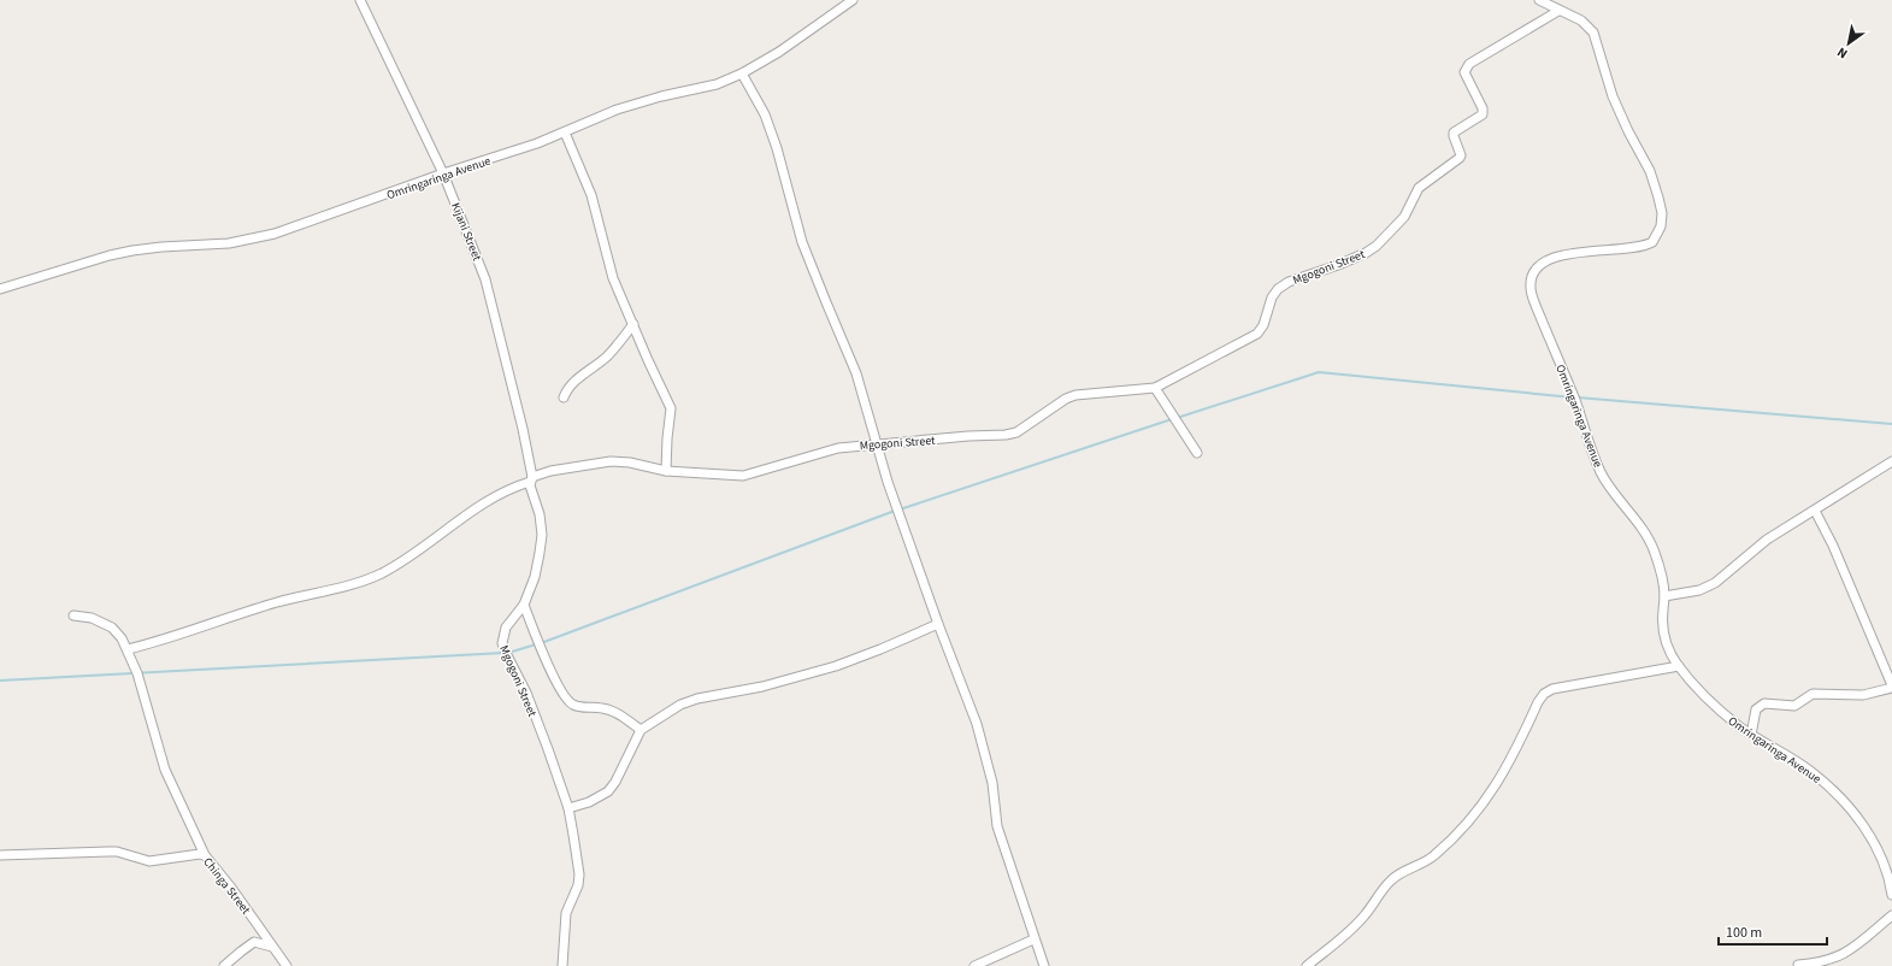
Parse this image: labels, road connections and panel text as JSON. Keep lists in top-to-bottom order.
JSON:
{
  "streets": {
    "street": [
      "Omringaringa Avenue",
      "Kijani Street",
      "Mgogoni Street",
      "Chinga Street"
    ]
  },
  "crossings": [
    ["Omringaringa Avenue", "Kijani Street"],
    ["Omringaringa Avenue", "Mgogoni Street"],
    ["Kijani Street", "Mgogoni Street"]
  ],
  "scale_bar": "100 m",
  "north": "bottom left"
}
